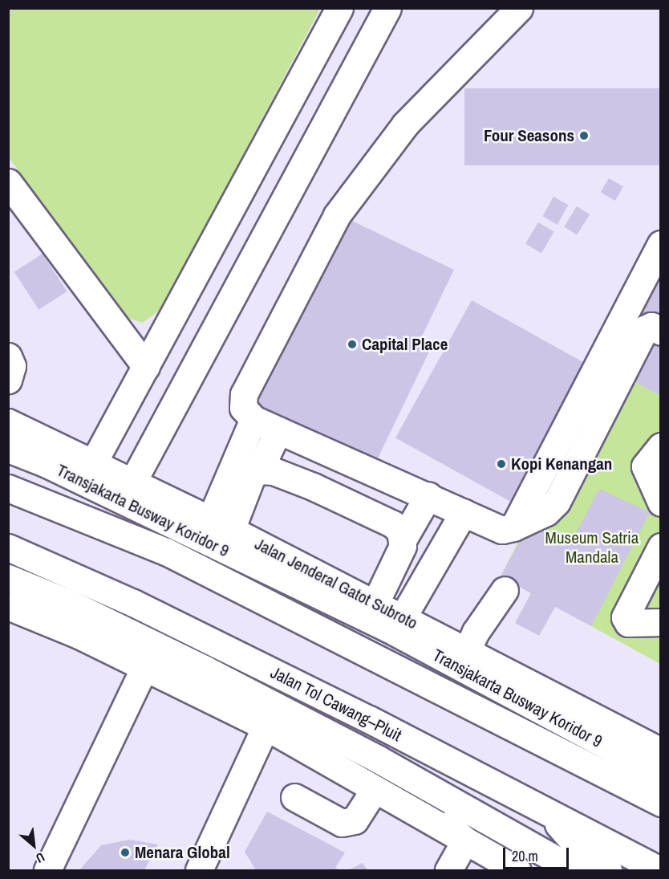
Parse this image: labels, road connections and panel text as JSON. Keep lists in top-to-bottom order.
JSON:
{
  "streets": {
    "main road": ["Transjakarta Busway Koridor 9", "Jalan Jenderal Gatot Subroto", "Jalan Tol Cawang–Pluit"]
  },
  "parks": ["Museum Satria Mandala"],
  "places": [
    "Four Seasons",
    "Capital Place",
    "Kopi Kenangan",
    "Menara Global"
  ],
  "scale_bar": "20 m",
  "north": "bottom right"
}
